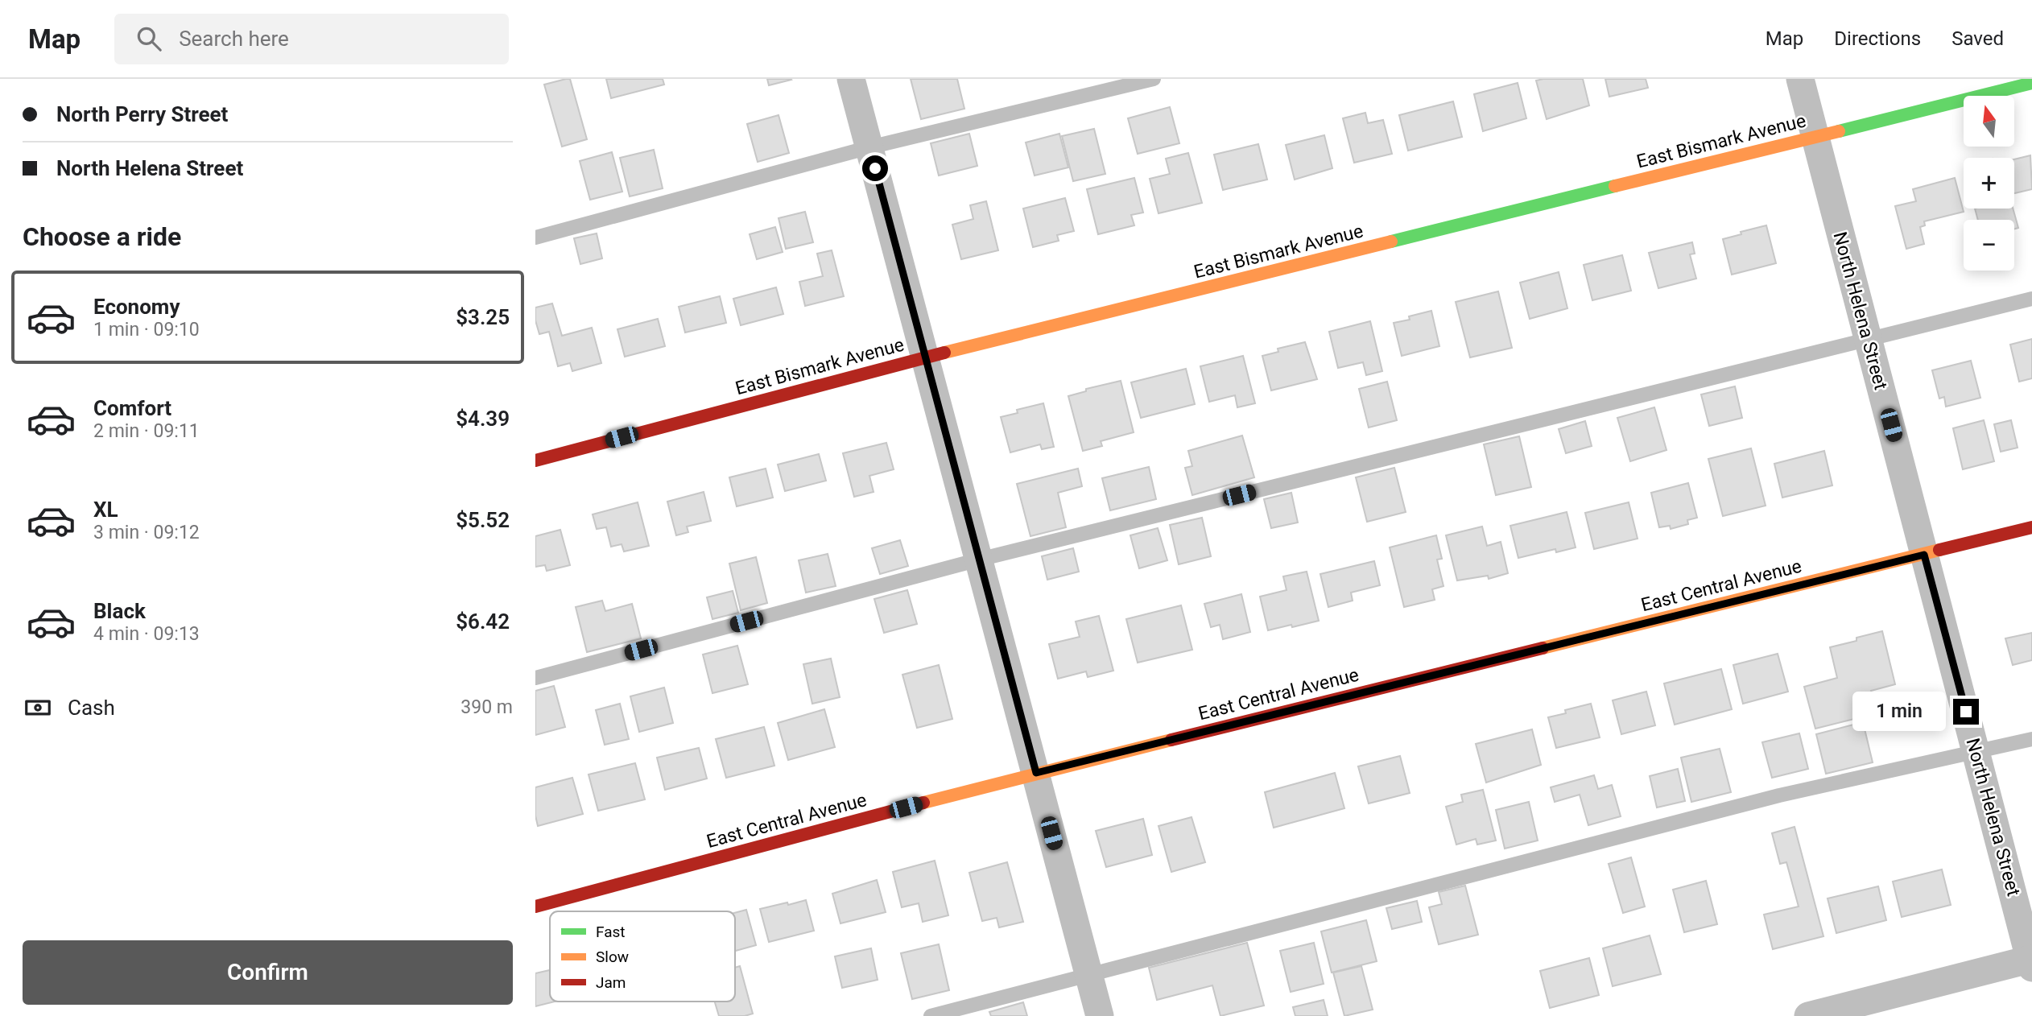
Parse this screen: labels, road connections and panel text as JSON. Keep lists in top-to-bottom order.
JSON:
{
  "streets": {
    "street": ["East Bismark Avenue", "North Helena Street", "East Central Avenue"]
  },
  "crossings": [
    ["East Bismark Avenue", "North Helena Street"],
    ["North Helena Street", "East Central Avenue"]
  ],
  "legend": ["Fast", "Slow", "Jam"],
  "north": "top",
  "page": {
    "header": "Map",
    "search": "Search here",
    "nav": ["Map", "Directions", "Saved"],
    "banner": ["North Perry Street", "North Helena Street"],
    "map_buttons": ["+", "−"],
    "heading": "Choose a ride",
    "list": [
      {
        "name": "Economy",
        "note": "1 min · 09:10",
        "value": "$3.25"
      },
      {
        "name": "Comfort",
        "note": "2 min · 09:11",
        "value": "$4.39"
      },
      {
        "name": "XL",
        "note": "3 min · 09:12",
        "value": "$5.52"
      },
      {
        "name": "Black",
        "note": "4 min · 09:13",
        "value": "$6.42"
      }
    ],
    "pay": ["Cash", "390 m"],
    "bubble": "1 min",
    "buttons": "Confirm"
  }
}
